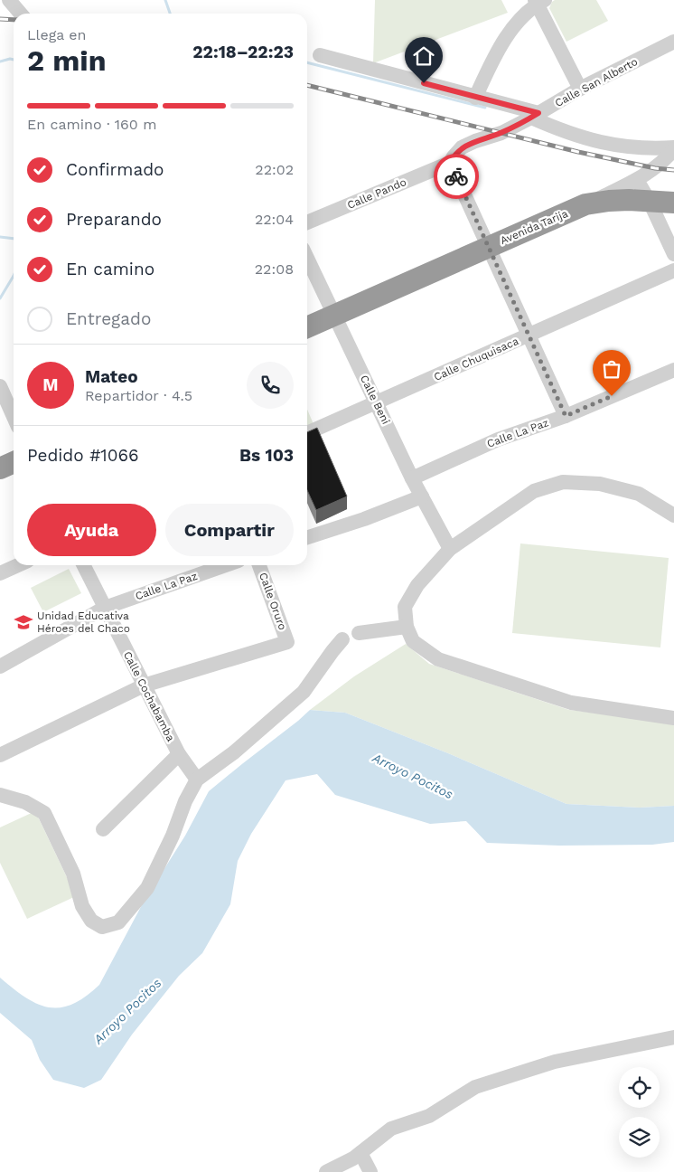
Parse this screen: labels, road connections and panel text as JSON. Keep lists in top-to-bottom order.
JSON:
{
  "streets": {
    "highway": ["Avenida Tarija"],
    "street": [
      "Calle San Alberto",
      "Calle Pando",
      "Calle Chuquisaca",
      "Calle Beni",
      "Calle La Paz",
      "Calle Oruro",
      "Calle Cochabamba"
    ]
  },
  "crossings": [
    ["Calle San Alberto", "Calle Pando"],
    ["Avenida Tarija", "Calle Beni"],
    ["Calle Chuquisaca", "Calle Beni"],
    ["Calle Beni", "Calle La Paz"],
    ["Calle La Paz", "Calle Cochabamba"],
    ["Calle Oruro", "Calle Cochabamba"]
  ],
  "water": ["Arroyo Pocitos"],
  "places": {
    "school or university": ["Unidad Educativa Héroes del Chaco"]
  },
  "page": {
    "heading": ["2 min", "Llega en", "22:18–22:23"],
    "panel": [
      "Mateo",
      "Repartidor · 4.5",
      "Pedido #1066",
      "Bs 103"
    ],
    "bar": "En camino · 160 m",
    "list": [
      ["Confirmado", "22:02"],
      ["Preparando", "22:04"],
      ["En camino", "22:08"],
      "Entregado"
    ],
    "round": "M",
    "buttons": ["Ayuda", "Compartir"]
  }
}
